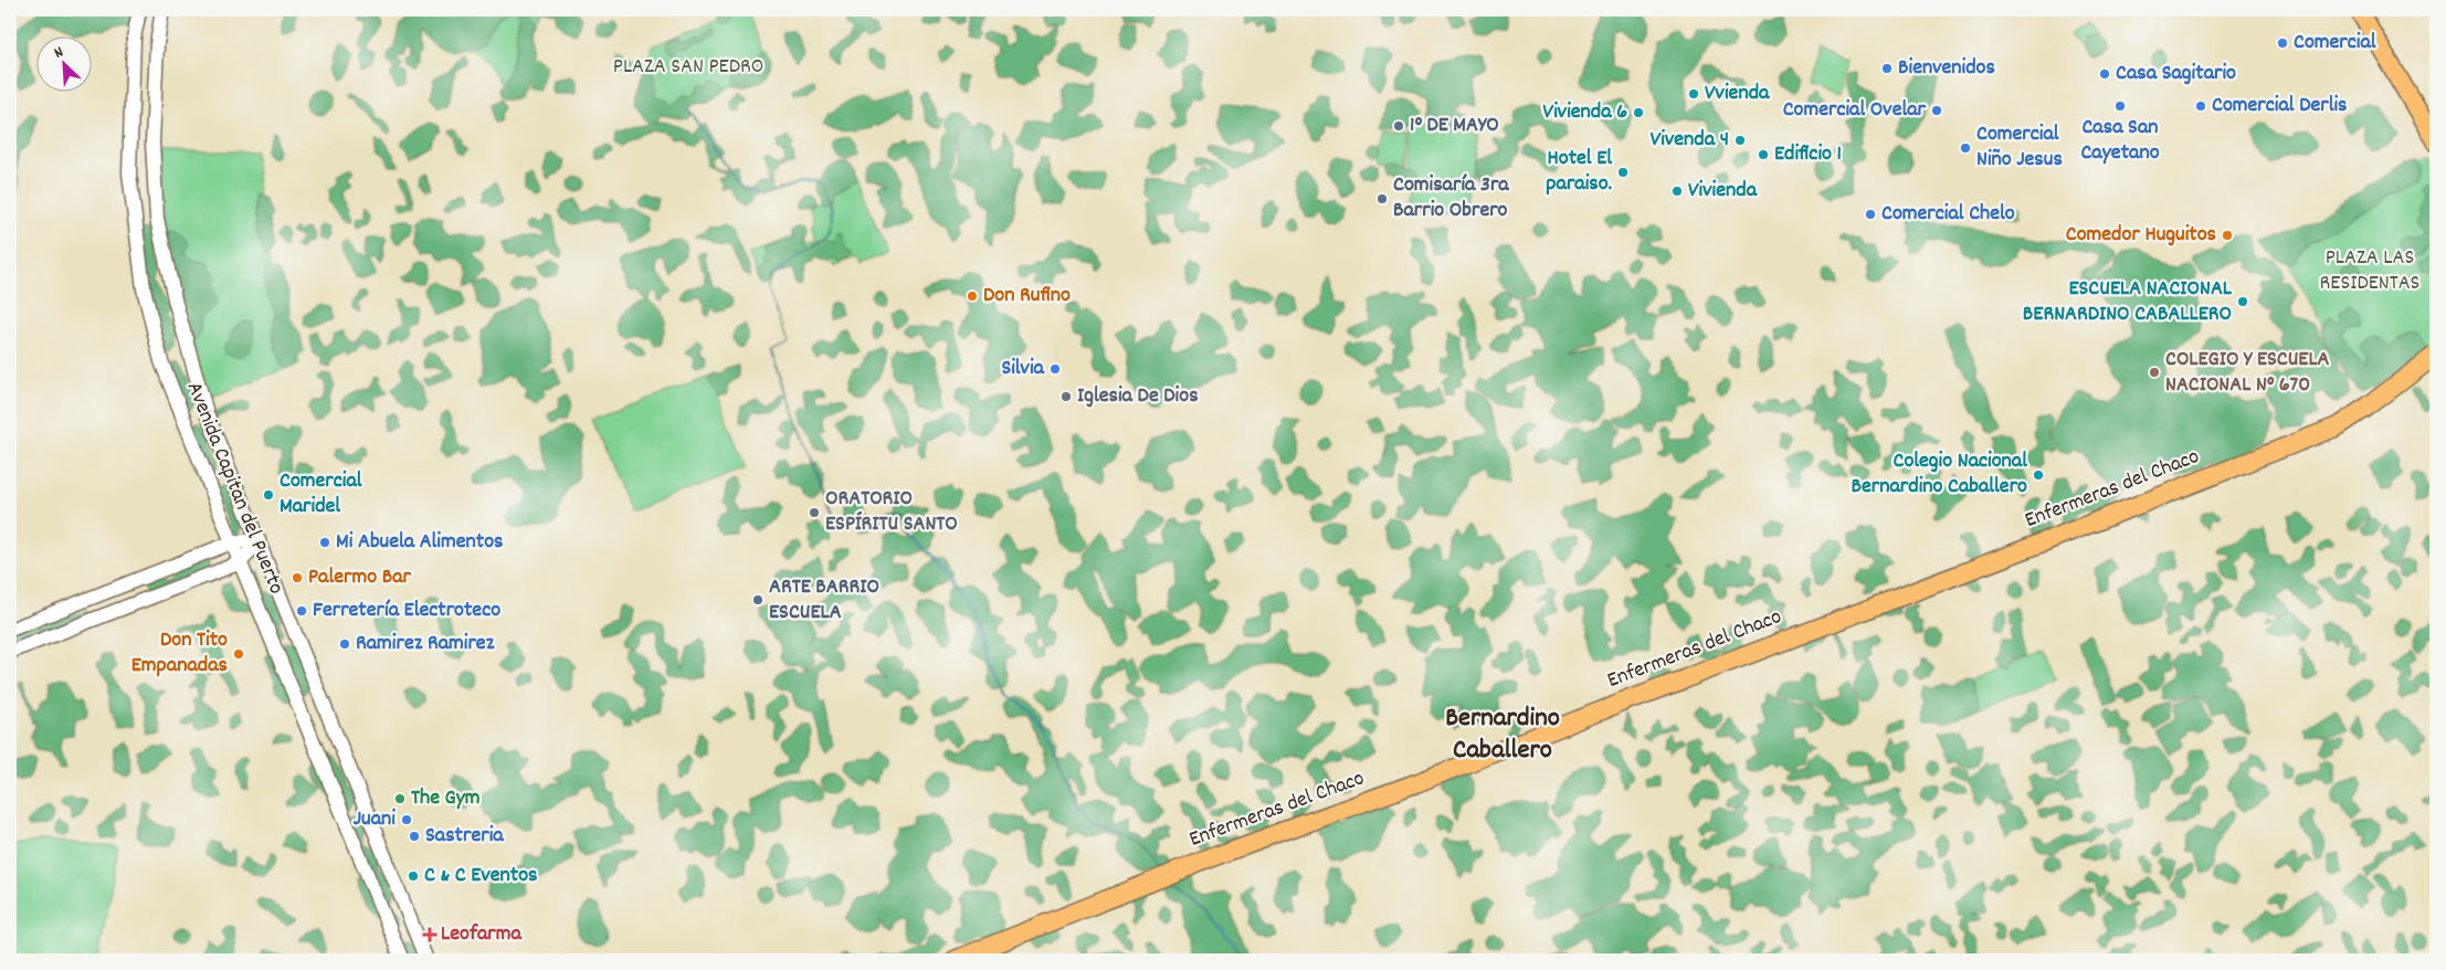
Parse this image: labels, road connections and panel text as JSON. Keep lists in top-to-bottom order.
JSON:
{
  "streets": {
    "main road": ["Enfermeras del Chaco"],
    "street": ["Avenida Capitan del Puerto"]
  },
  "districts": ["Bernardino Caballero"],
  "parks": ["PLAZA SAN PEDRO", "PLAZA LAS RESIDENTAS"],
  "places": {
    "other": [
      "Comercial",
      "Bienvenidos",
      "Casa Sagitario",
      "Vvienda",
      "Casa San Cayetano",
      "Comercial Derlis",
      "Comercial Ovelar",
      "Vivienda 6",
      "1° DE MAYO",
      "Vivenda 4",
      "Comercial Niño Jesus",
      "Edificio 1",
      "Hotel El paraiso.",
      "Vivienda",
      "Comisaría 3ra Barrio Obrero",
      "Comercial Chelo",
      "Comedor Huguitos",
      "Don Rufino",
      "ESCUELA NACIONAL BERNARDINO CABALLERO",
      "Silvia",
      "COLEGIO Y ESCUELA NACIONAL N° 670",
      "Iglesia De Dios",
      "Colegio Nacional Bernardino Caballero",
      "Comercial Maridel",
      "ORATORIO ESPÍRITU SANTO",
      "Mi Abuela Alimentos",
      "Palermo Bar",
      "ARTE BARRIO ESCUELA",
      "Ferretería Electroteco",
      "Ramirez Ramirez",
      "Don Tito Empanadas",
      "The Gym",
      "Juani",
      "Sastreria",
      "C & C Eventos"
    ],
    "health": ["Leofarma"]
  },
  "north": "top left"
}
